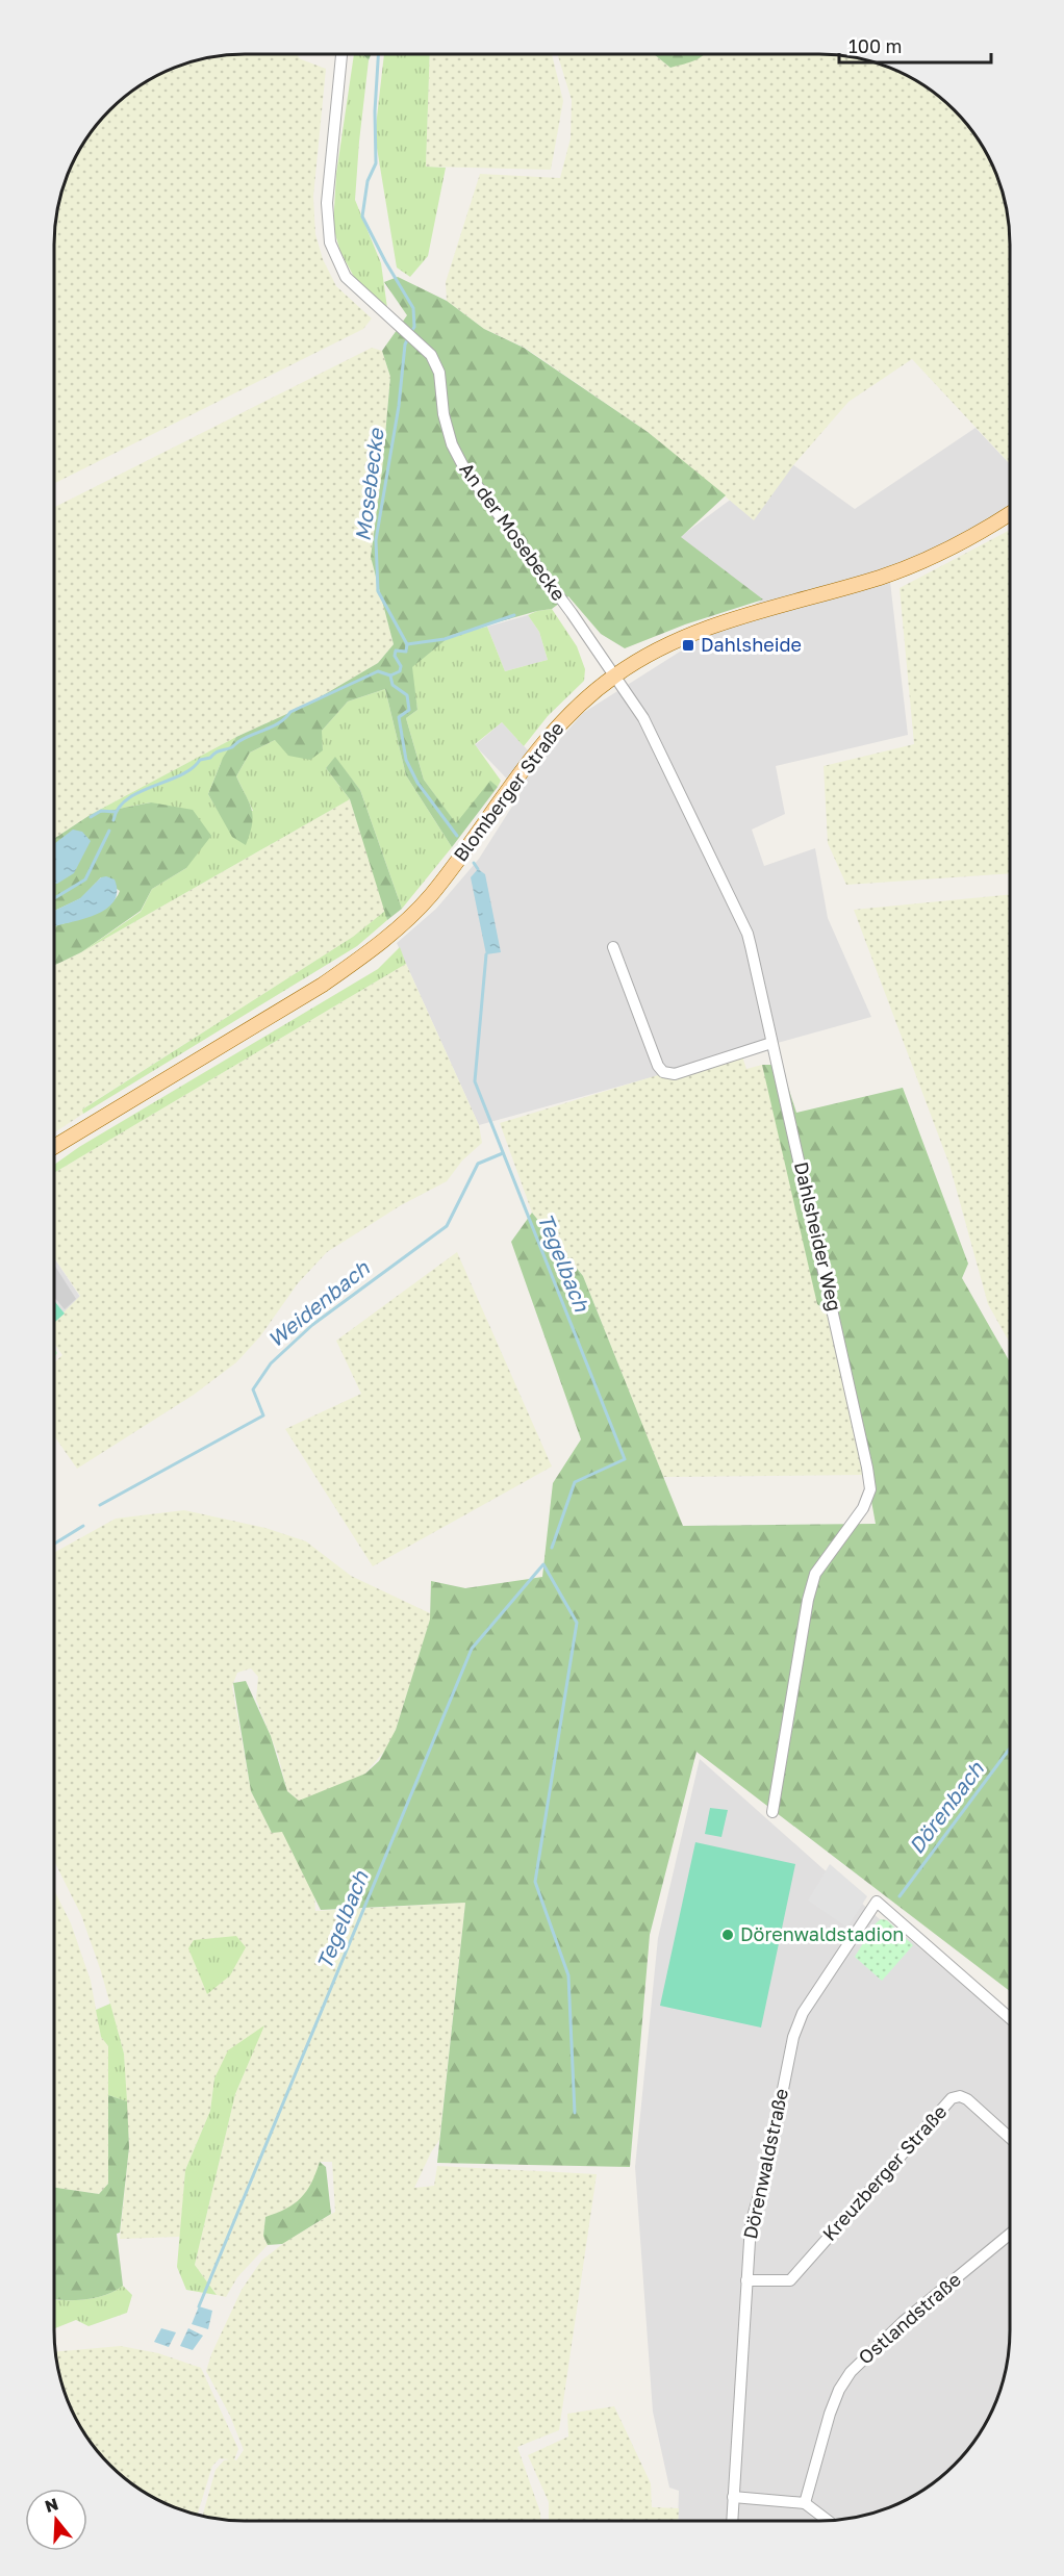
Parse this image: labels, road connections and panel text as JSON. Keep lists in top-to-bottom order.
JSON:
{
  "streets": {
    "main road": ["Blomberger Straße"],
    "street": [
      "An der Mosebecke",
      "Dahlsheider Weg",
      "Dörenwaldstraße",
      "Kreuzberger Straße",
      "Ostlandstraße"
    ]
  },
  "crossings": [
    ["An der Mosebecke", "Blomberger Straße"],
    ["An der Mosebecke", "Dahlsheider Weg"],
    ["Blomberger Straße", "Dahlsheider Weg"],
    ["Dörenwaldstraße", "Kreuzberger Straße"]
  ],
  "water": [
    "Mosebecke",
    "Tegelbach",
    "Weidenbach",
    "Dörenbach"
  ],
  "places": {
    "transit": ["Dahlsheide"],
    "other": ["Dörenwaldstadion"]
  },
  "scale_bar": "100 m",
  "north": "top"
}
